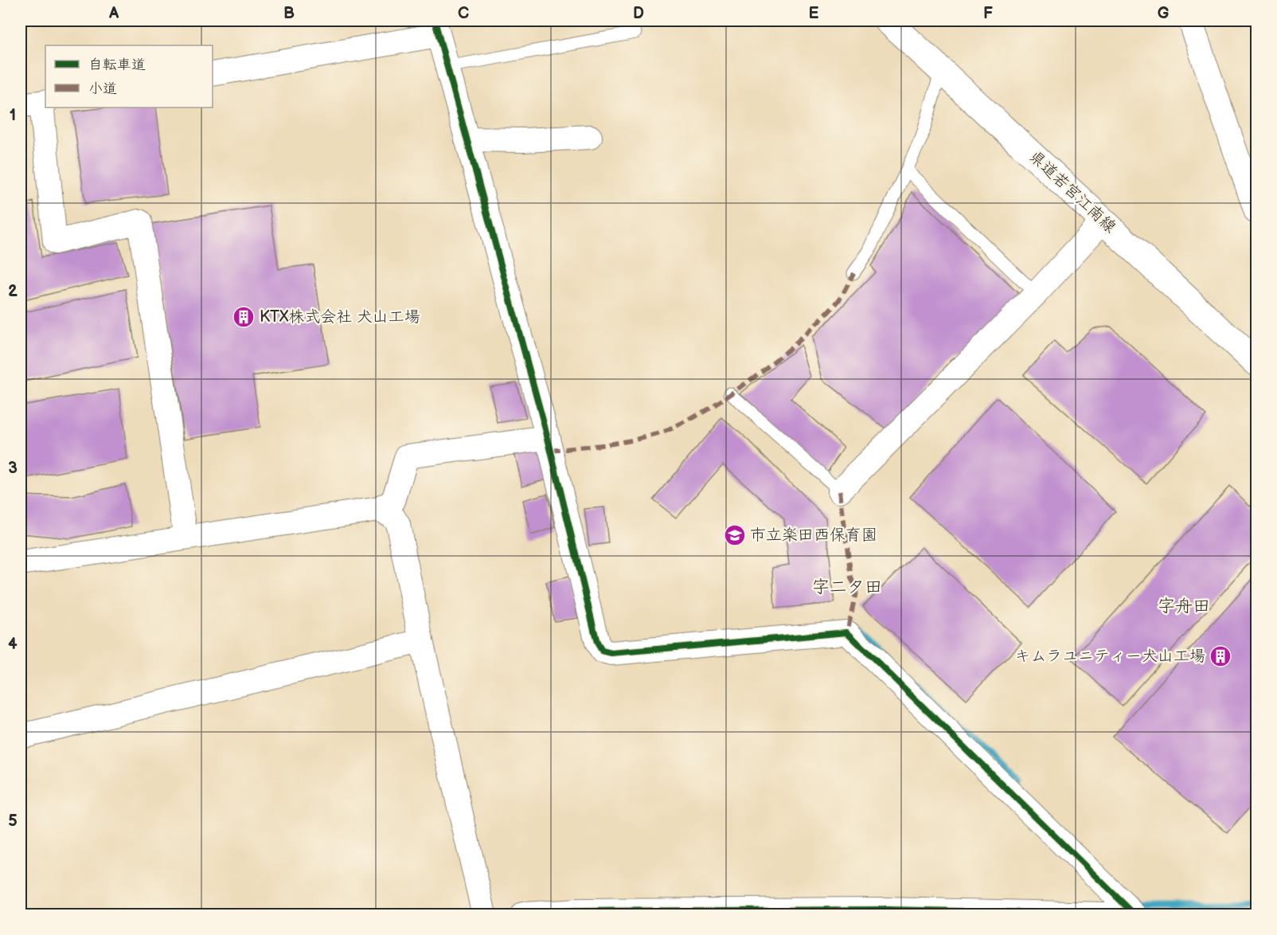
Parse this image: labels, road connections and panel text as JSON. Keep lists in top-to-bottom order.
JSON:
{
  "streets": {
    "main road": ["県道若宮江南線"]
  },
  "districts": ["字二タ田", "字舟田"],
  "places": {
    "building": ["KTX株式会社 犬山工場", "キムラユニティー犬山工場"],
    "school or university": ["市立楽田西保育園"]
  },
  "legend": ["自転車道", "小道"],
  "grid": {
    "columns": [
      "A",
      "B",
      "C",
      "D",
      "E",
      "F",
      "G"
    ],
    "rows": [
      "1",
      "2",
      "3",
      "4",
      "5"
    ]
  }
}
